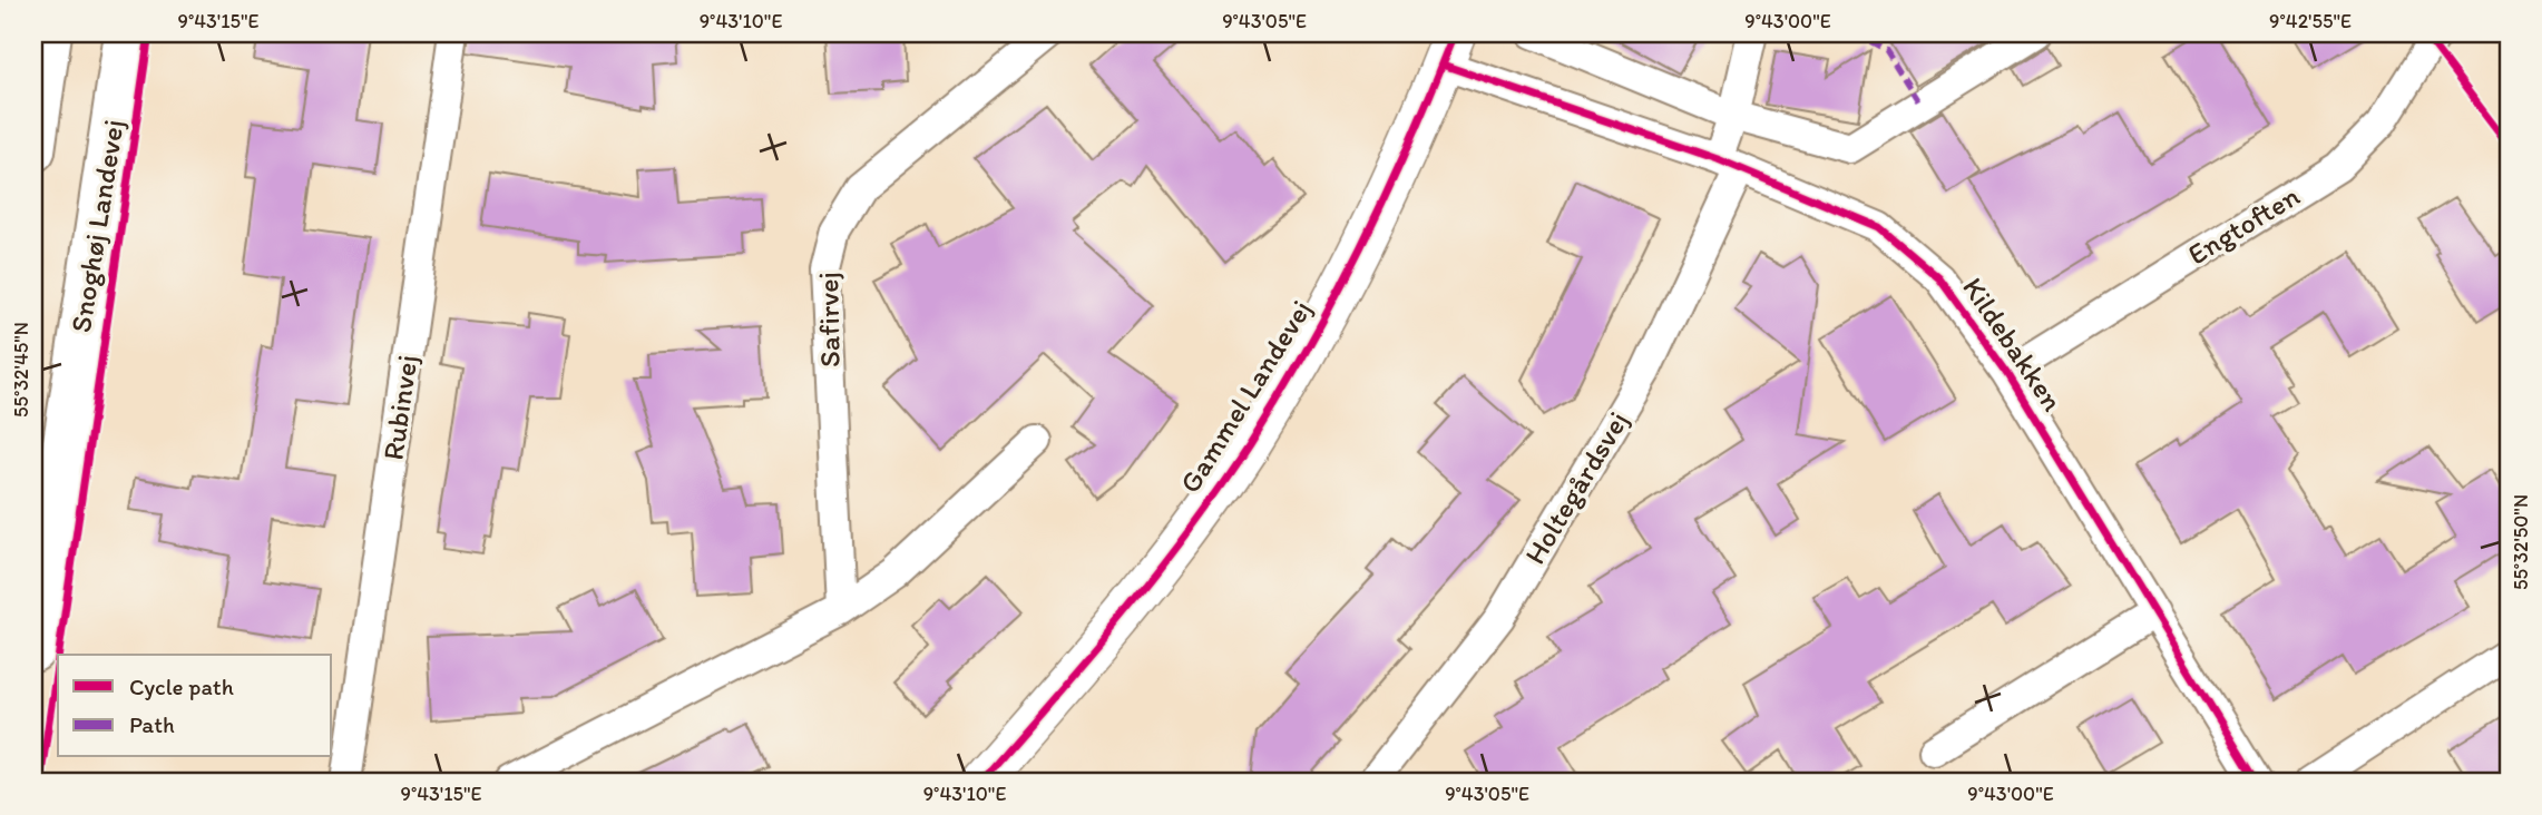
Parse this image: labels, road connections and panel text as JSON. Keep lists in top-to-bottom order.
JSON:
{
  "streets": {
    "main road": ["Snoghøj Landevej"],
    "street": [
      "Engtoften",
      "Safirvej",
      "Kildebakken",
      "Gammel Landevej",
      "Rubinvej",
      "Holtegårdsvej"
    ]
  },
  "crossings": [
    ["Engtoften", "Kildebakken"],
    ["Kildebakken", "Gammel Landevej"],
    ["Kildebakken", "Holtegårdsvej"]
  ],
  "legend": ["Cycle path", "Path"],
  "coordinates": [
    "9°43'15\"E",
    "9°43'10\"E",
    "9°43'05\"E",
    "9°43'00\"E",
    "9°42'55\"E",
    "55°32'45\"N",
    "55°32'50\"N"
  ]
}
